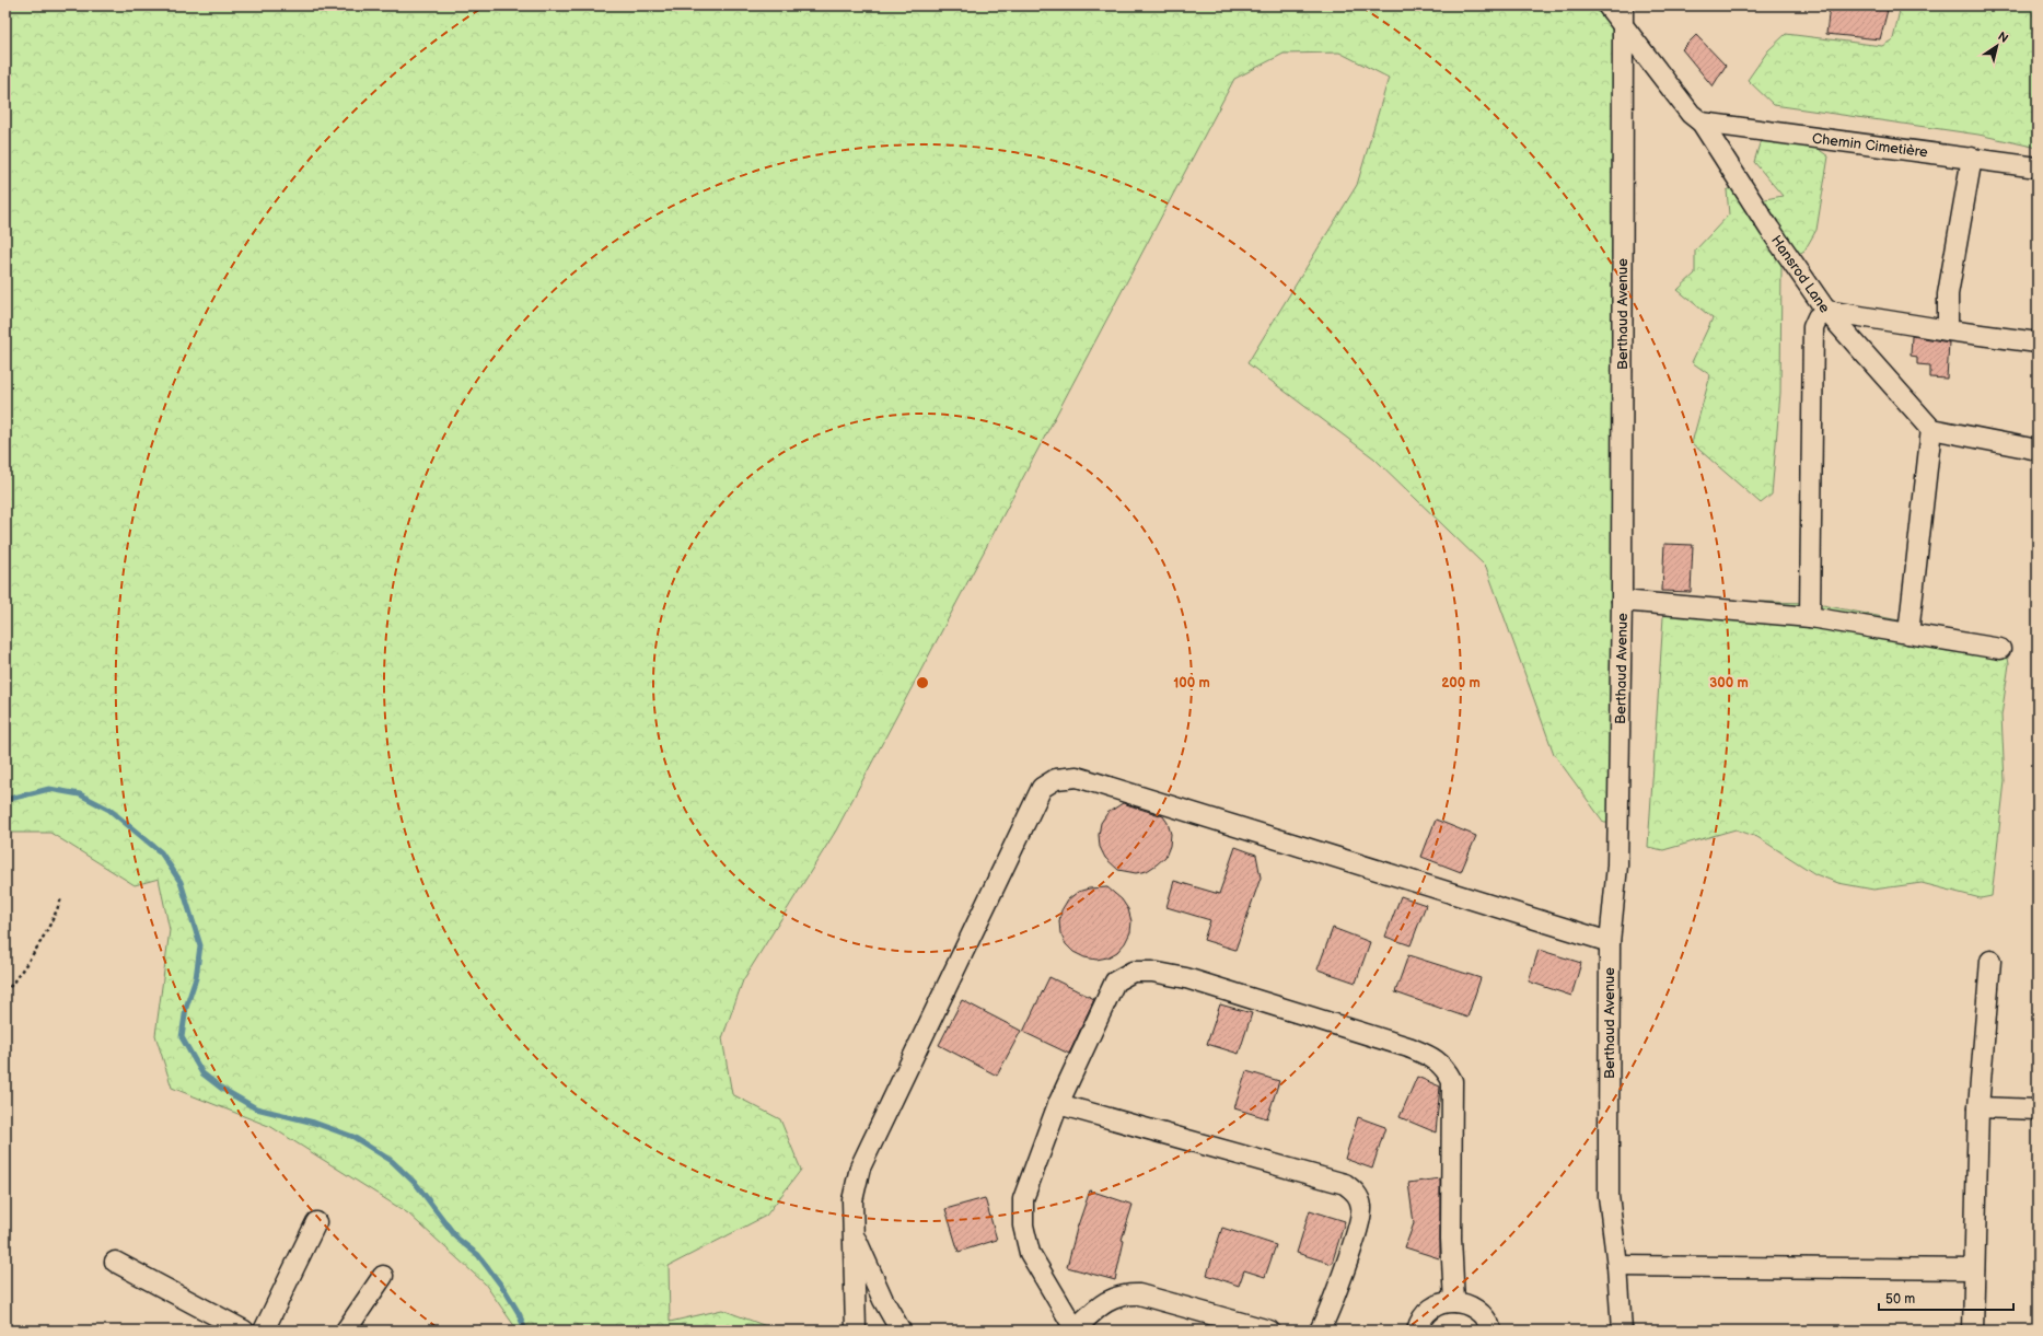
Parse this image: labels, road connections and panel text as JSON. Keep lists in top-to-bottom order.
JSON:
{
  "streets": {
    "street": ["Chemin Cimetière", "Hansrod Lane", "Berthaud Avenue"]
  },
  "crossings": [
    ["Chemin Cimetière", "Hansrod Lane"],
    ["Hansrod Lane", "Berthaud Avenue"]
  ],
  "scale_bar": "50 m",
  "north": "top right",
  "rings": ["100 m", "200 m", "300 m"]
}
